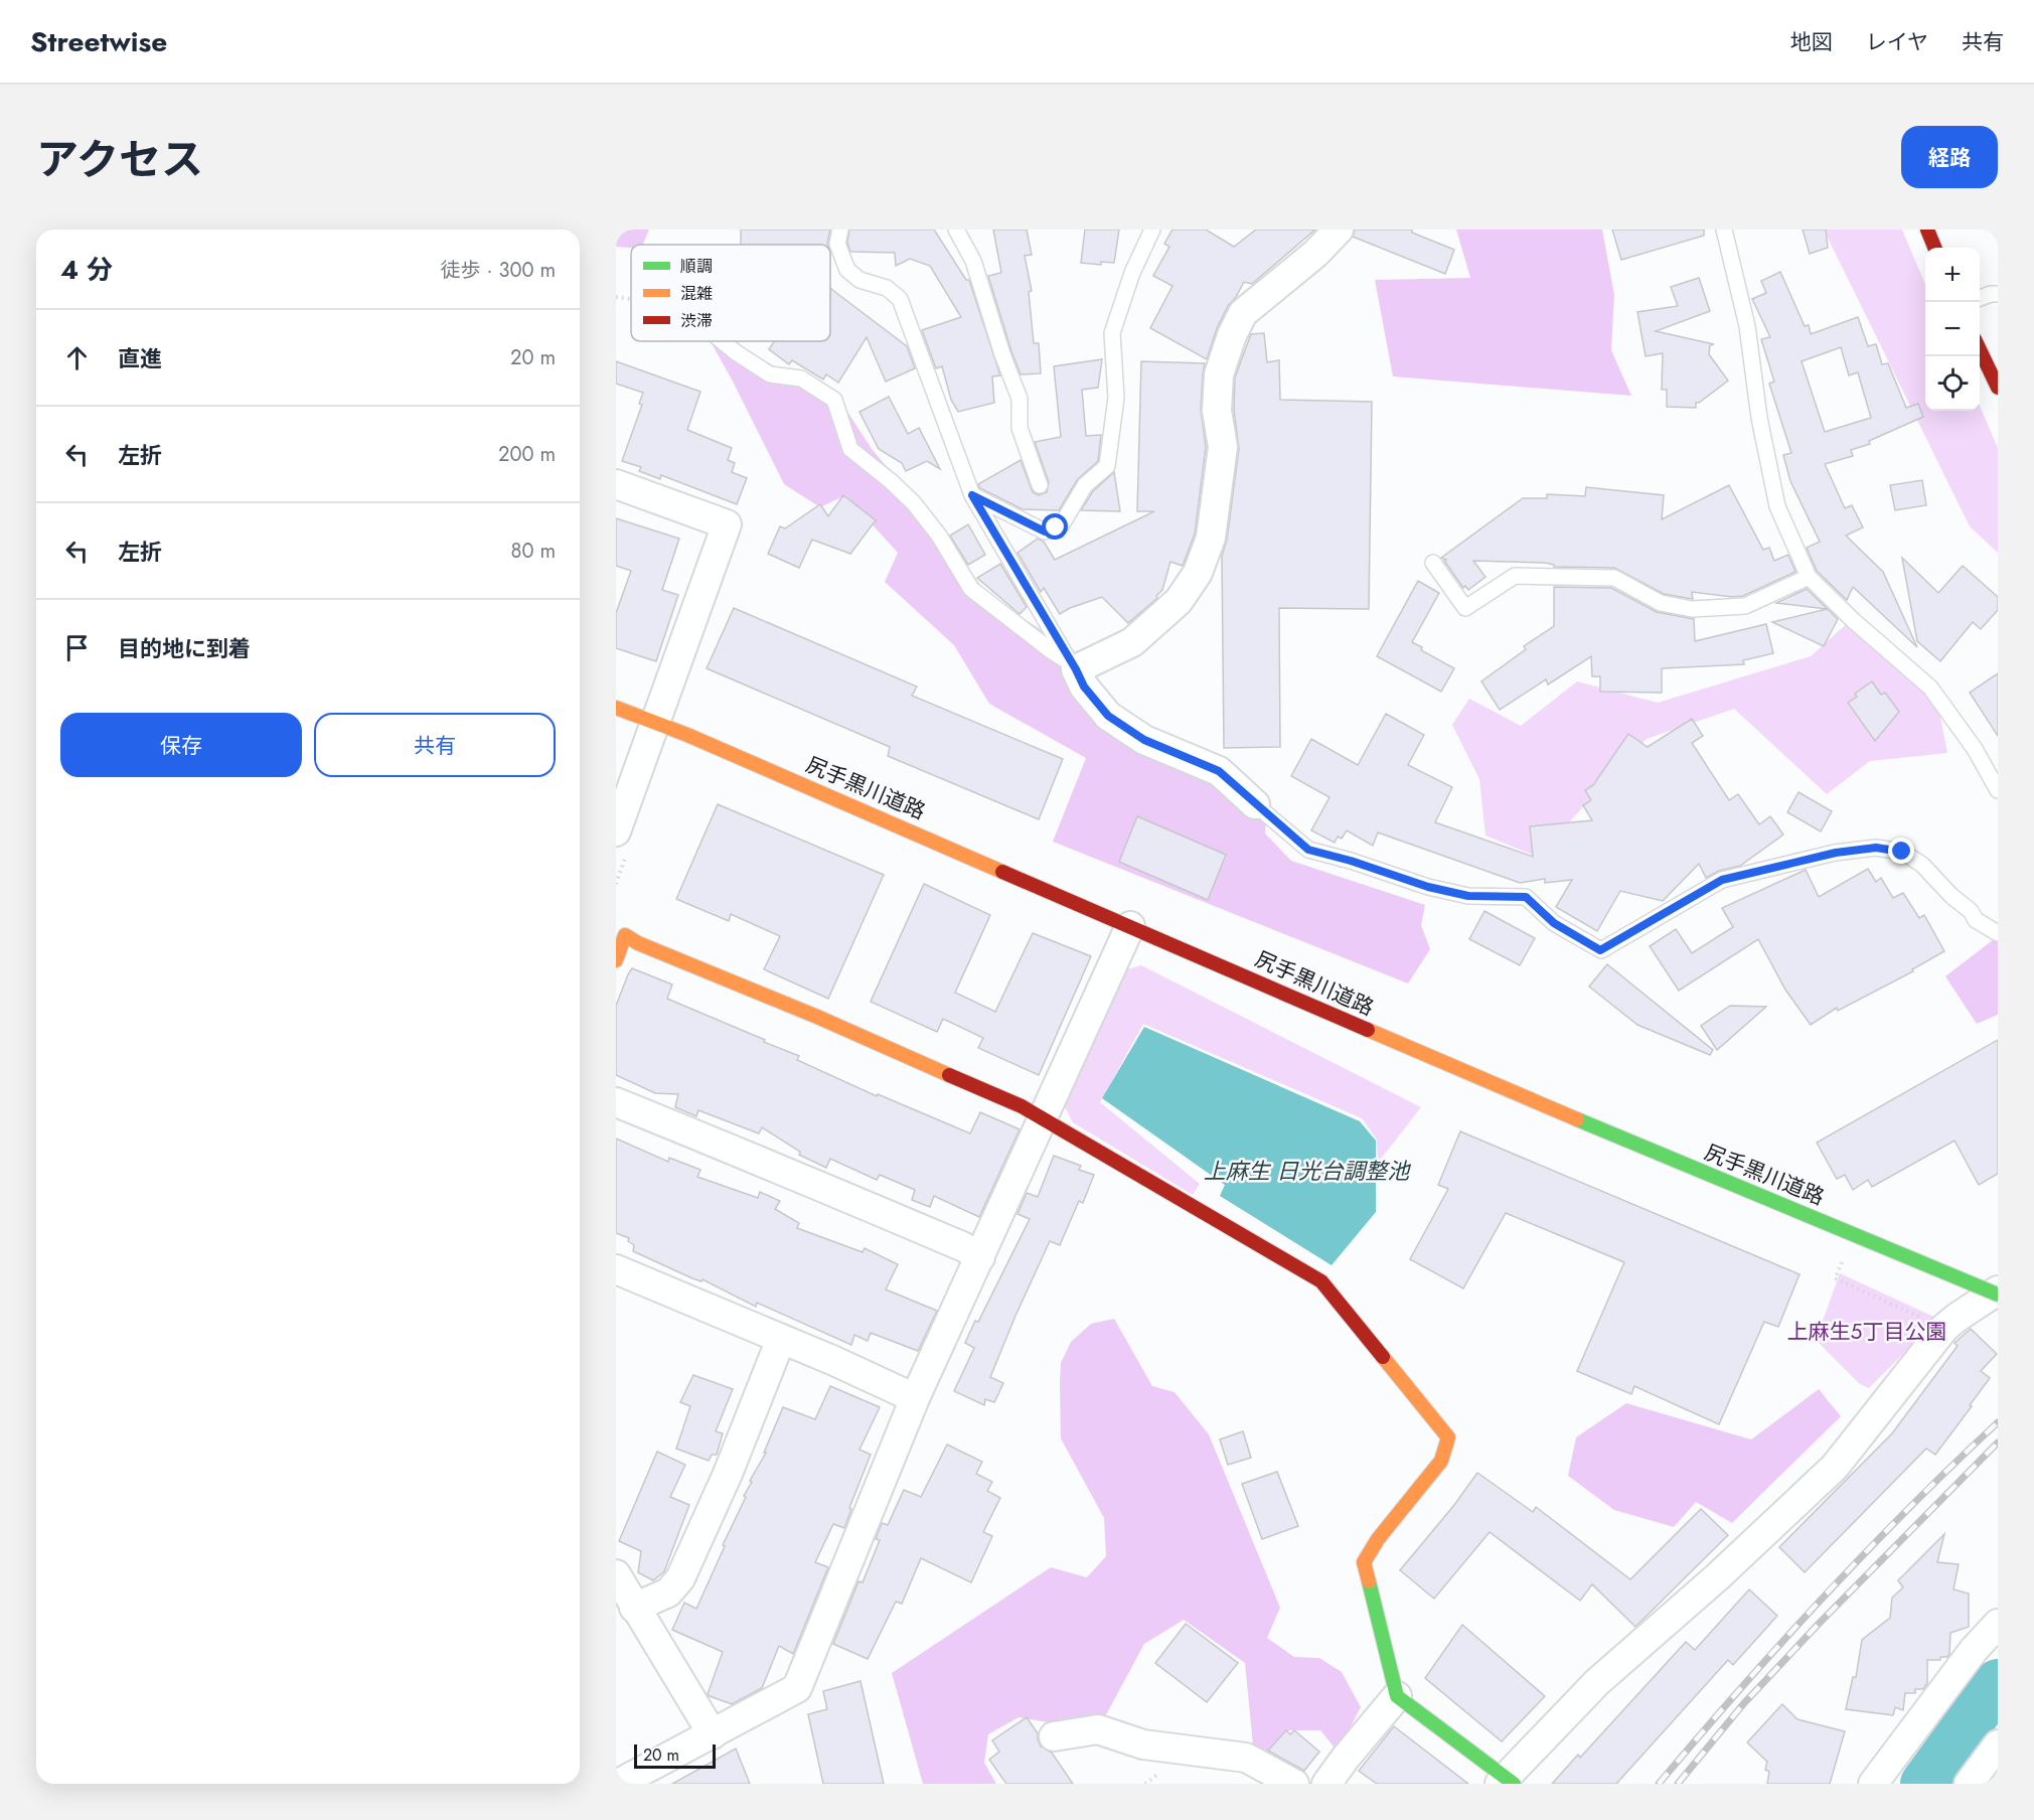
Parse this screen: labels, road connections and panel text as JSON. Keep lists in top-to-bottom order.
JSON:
{
  "streets": {
    "street": ["尻手黒川道路"]
  },
  "water": ["上麻生 日光台調整池"],
  "parks": ["上麻生5丁目公園"],
  "legend": ["順調", "混雑", "渋滞"],
  "scale_bar": "20 m",
  "page": {
    "header": "Streetwise",
    "nav": ["地図", "レイヤ", "共有"],
    "title": "アクセス",
    "buttons": [
      "経路",
      ["保存", "共有"]
    ],
    "heading": ["4 分", "徒歩 · 300 m"],
    "map_buttons": ["+", "−"],
    "list": [
      ["直進", "20 m"],
      ["左折", "200 m"],
      ["左折", "80 m"],
      "目的地に到着"
    ],
    "scale": "20 m"
  }
}
